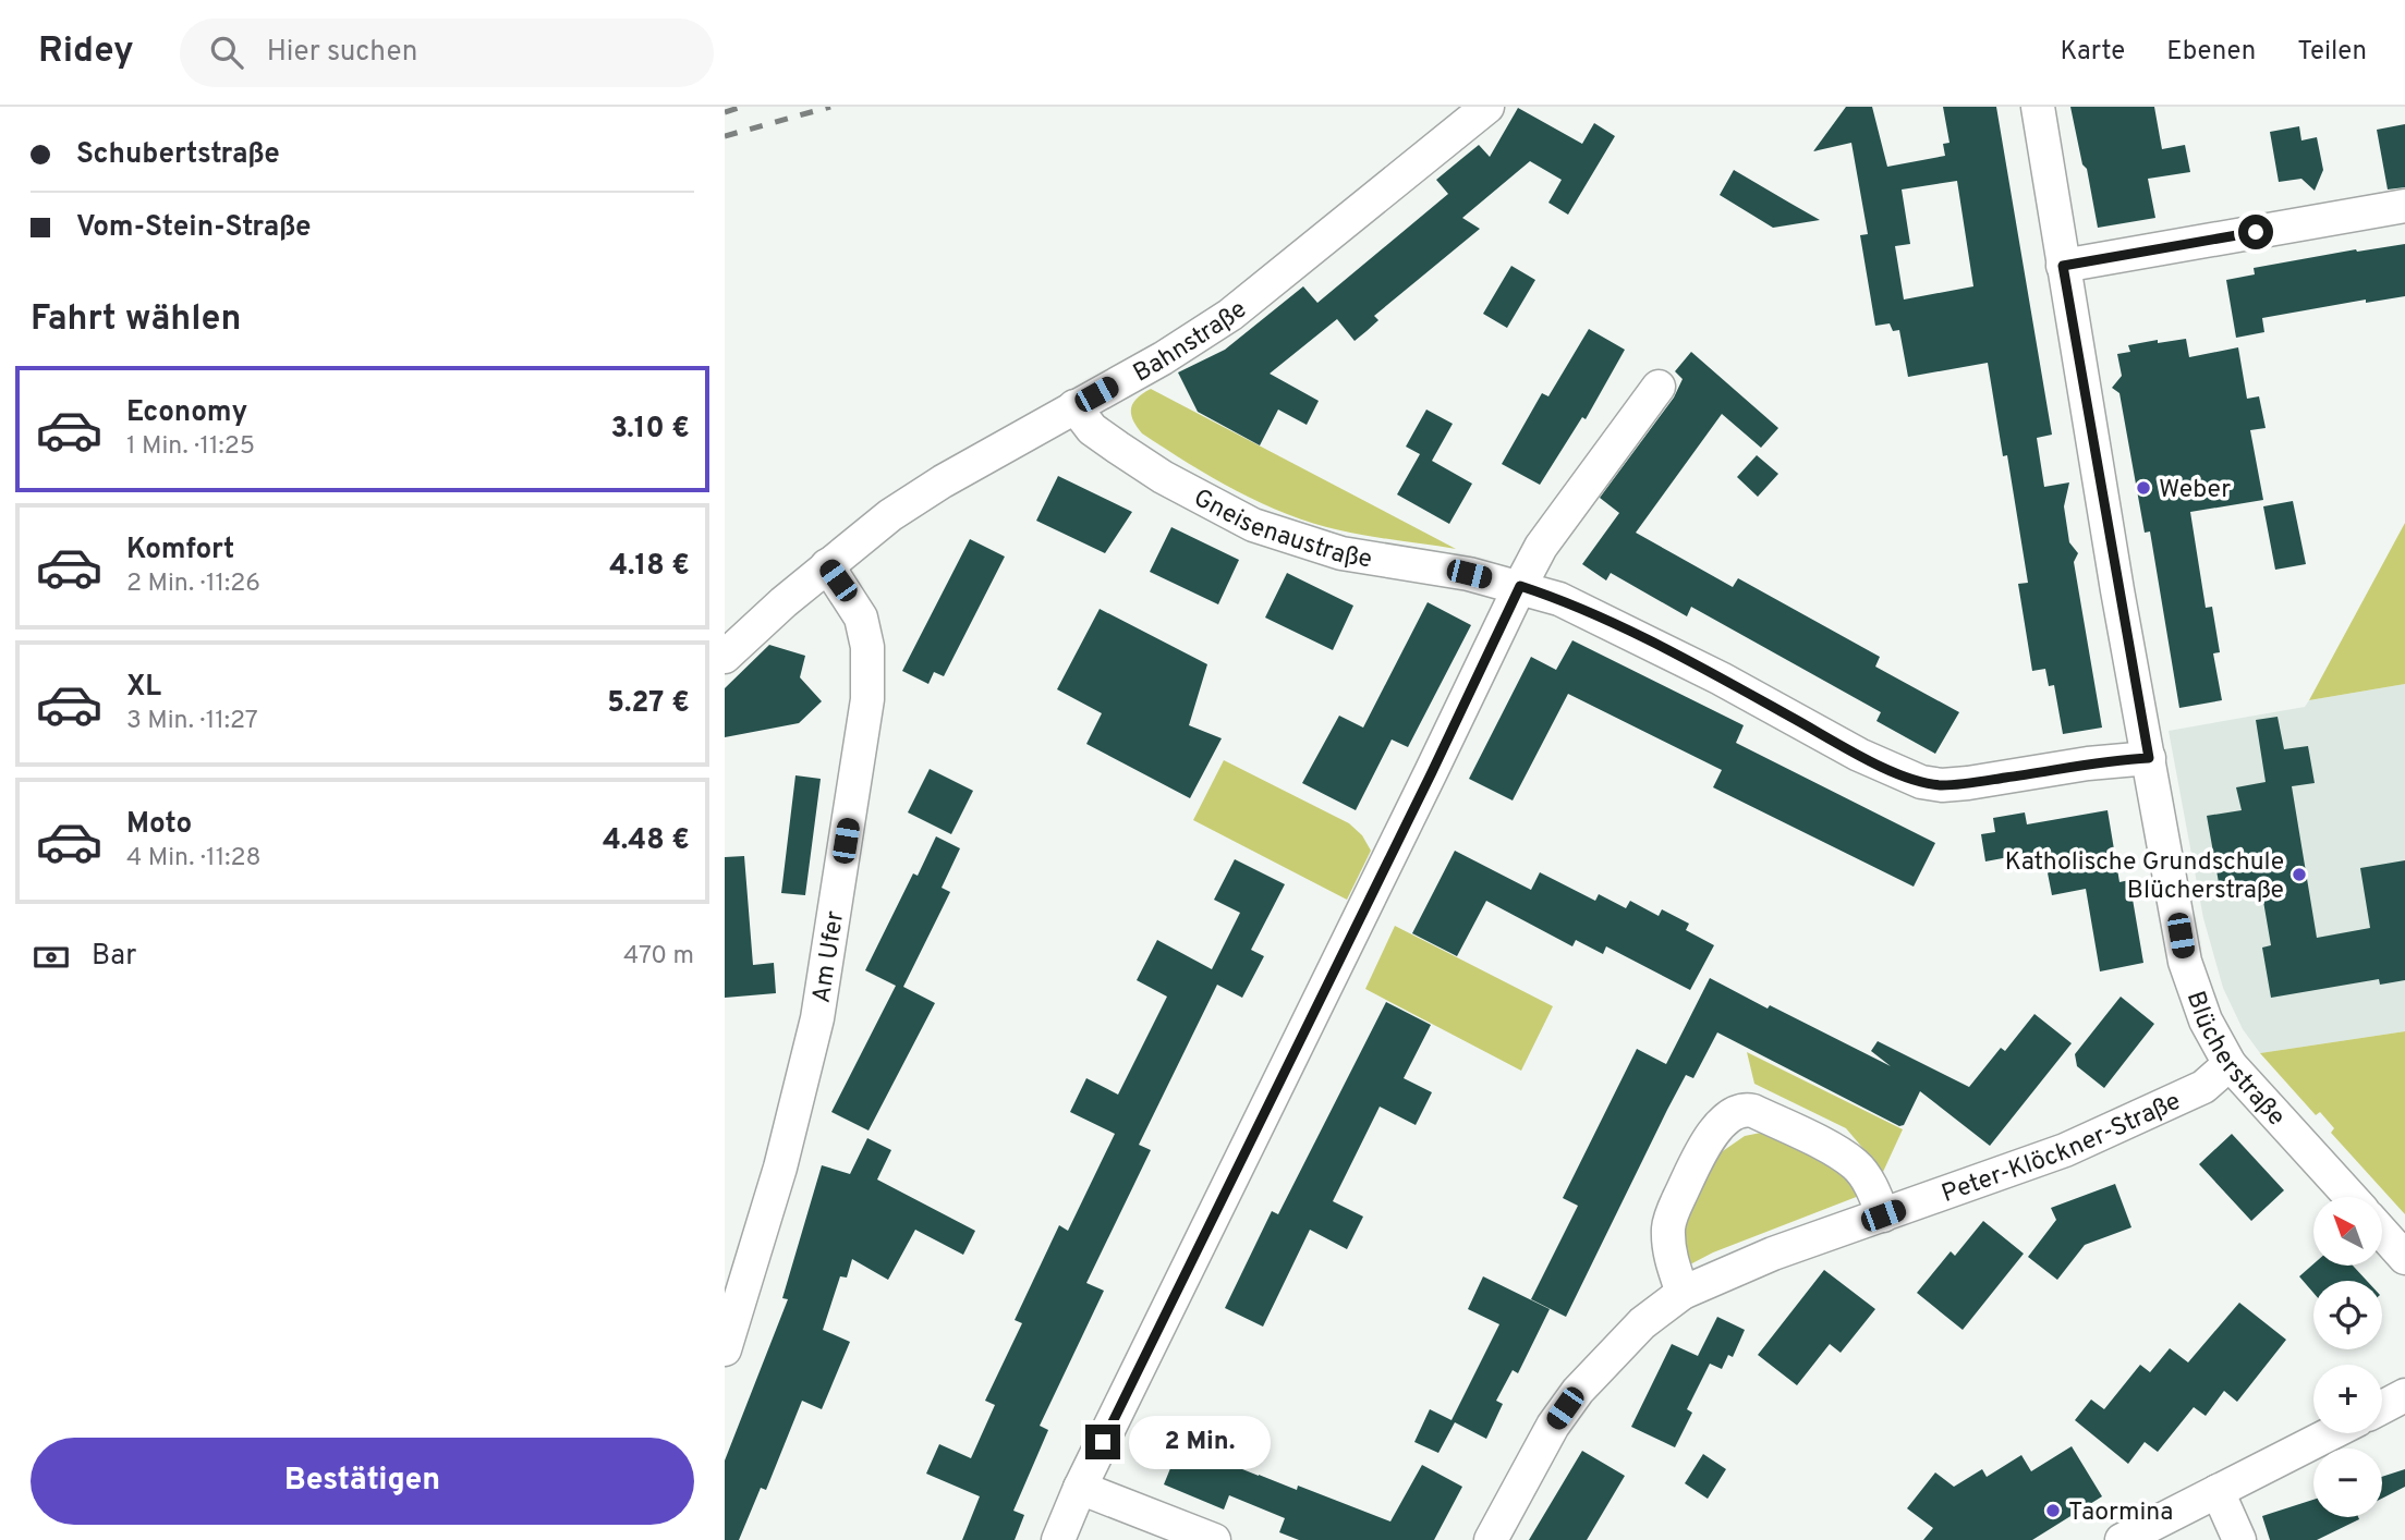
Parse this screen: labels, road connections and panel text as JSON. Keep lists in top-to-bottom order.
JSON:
{
  "streets": {
    "street": [
      "Bahnstraße",
      "Gneisenaustraße",
      "Am Ufer",
      "Blücherstraße",
      "Peter-Klöckner-Straße"
    ]
  },
  "crossings": [
    ["Bahnstraße", "Gneisenaustraße"],
    ["Bahnstraße", "Am Ufer"],
    ["Gneisenaustraße", "Blücherstraße"],
    ["Blücherstraße", "Peter-Klöckner-Straße"]
  ],
  "places": ["Weber", "Katholische Grundschule Blücherstraße", "Taormina"],
  "north": "top left",
  "page": {
    "header": "Ridey",
    "search": "Hier suchen",
    "nav": ["Karte", "Ebenen", "Teilen"],
    "banner": ["Schubertstraße", "Vom-Stein-Straße"],
    "heading": "Fahrt wählen",
    "list": [
      {
        "name": "Economy",
        "note": "1 Min. · 11:25",
        "value": "3.10 €"
      },
      {
        "name": "Komfort",
        "note": "2 Min. · 11:26",
        "value": "4.18 €"
      },
      {
        "name": "XL",
        "note": "3 Min. · 11:27",
        "value": "5.27 €"
      },
      {
        "name": "Moto",
        "note": "4 Min. · 11:28",
        "value": "4.48 €"
      }
    ],
    "pay": ["Bar", "470 m"],
    "map_buttons": ["+", "−"],
    "bubble": "2 Min.",
    "buttons": "Bestätigen"
  }
}
